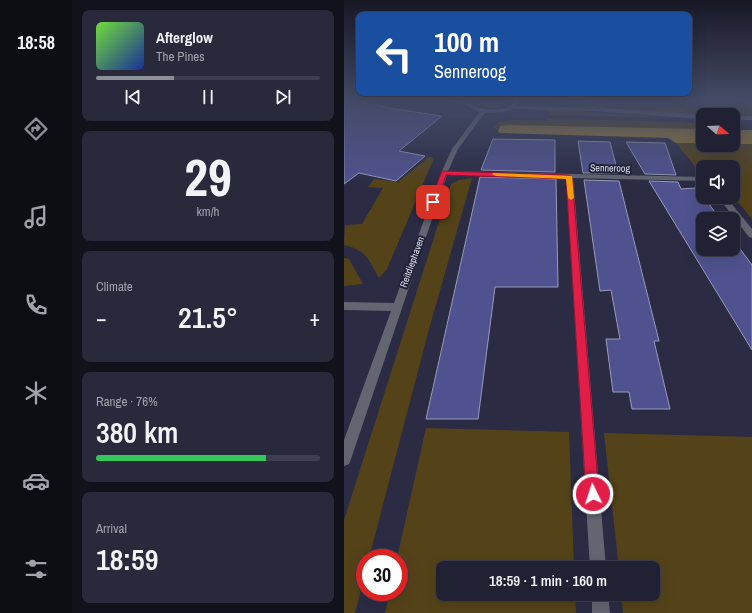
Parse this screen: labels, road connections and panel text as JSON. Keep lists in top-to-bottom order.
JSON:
{
  "streets": {
    "street": ["Senneroog", "Reitdiephaven"]
  },
  "crossings": [
    ["Senneroog", "Reitdiephaven"]
  ],
  "north": "right",
  "page": {
    "tabs": "18:58",
    "turn": ["100 m", "Senneroog"],
    "song": ["Afterglow", "The Pines"],
    "tile": [
      ["29", "km/h"],
      "Climate",
      ["Range · 76%", "380 km"],
      ["Arrival", "18:59"]
    ],
    "heat": ["−", "21.5°", "+"],
    "limit": "30",
    "trip": "18:59 · 1 min · 160 m"
  }
}
